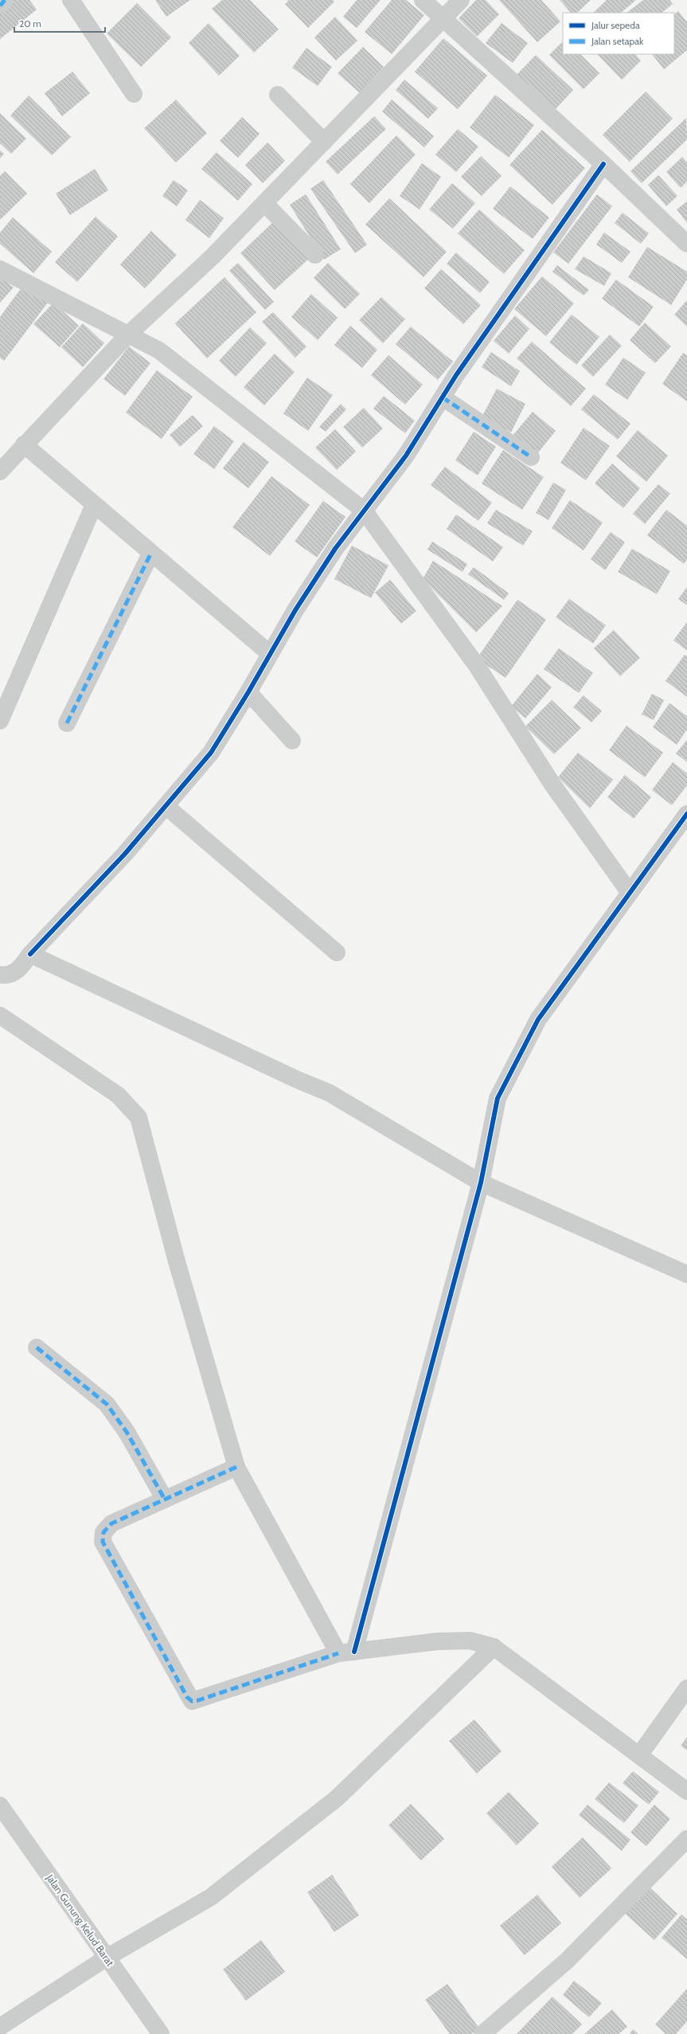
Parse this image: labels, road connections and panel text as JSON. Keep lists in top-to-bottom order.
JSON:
{
  "streets": {
    "street": ["Jalan Gunung Kelud Barat"]
  },
  "legend": ["Jalur sepeda", "Jalan setapak"],
  "scale_bar": "20 m"
}
